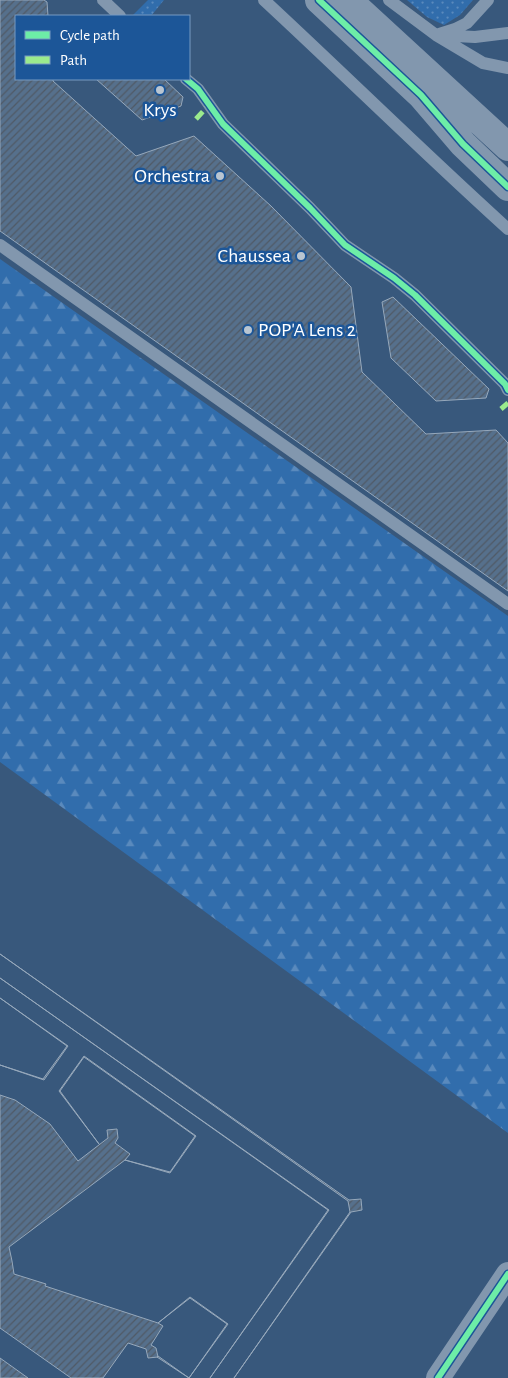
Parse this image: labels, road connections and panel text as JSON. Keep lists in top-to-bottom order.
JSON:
{
  "places": [
    "Krys",
    "Orchestra",
    "Chaussea",
    "POP'A Lens 2"
  ],
  "legend": ["Cycle path", "Path"]
}
